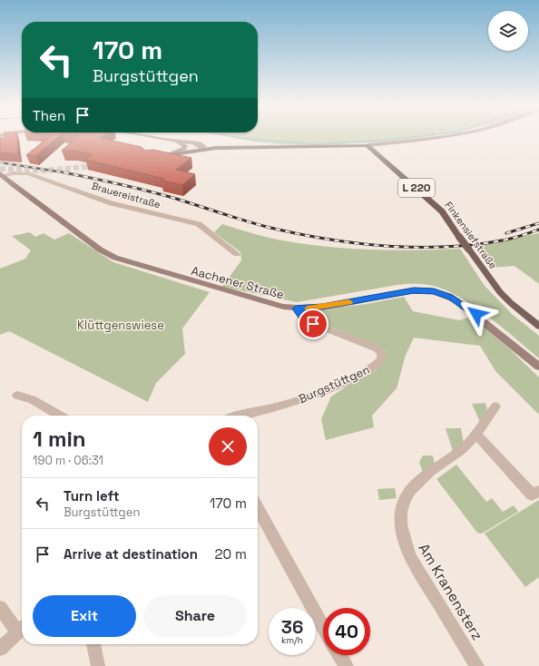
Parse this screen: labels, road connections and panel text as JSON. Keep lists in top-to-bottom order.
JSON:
{
  "streets": {
    "main road": ["L 220", "Finkensiefstraße"],
    "street": [
      "Brauereistraße",
      "Aachener Straße",
      "Burgstüttgen",
      "Am Kranensterz"
    ]
  },
  "crossings": [
    ["Brauereistraße", "Aachener Straße"],
    ["Aachener Straße", "Burgstüttgen"]
  ],
  "parks": ["Klüttgenswiese"],
  "page": {
    "turn": ["170 m", "Burgstüttgen"],
    "then": "Then",
    "heading": ["1 min", "190 m · 06:31"],
    "list": [
      {
        "name": "Turn left",
        "note": "Burgstüttgen",
        "value": "170 m"
      },
      {
        "name": "Arrive at destination",
        "value": "20 m"
      }
    ],
    "buttons": ["Exit", "Share"],
    "speed": "36 km/h",
    "limit": "40"
  }
}
